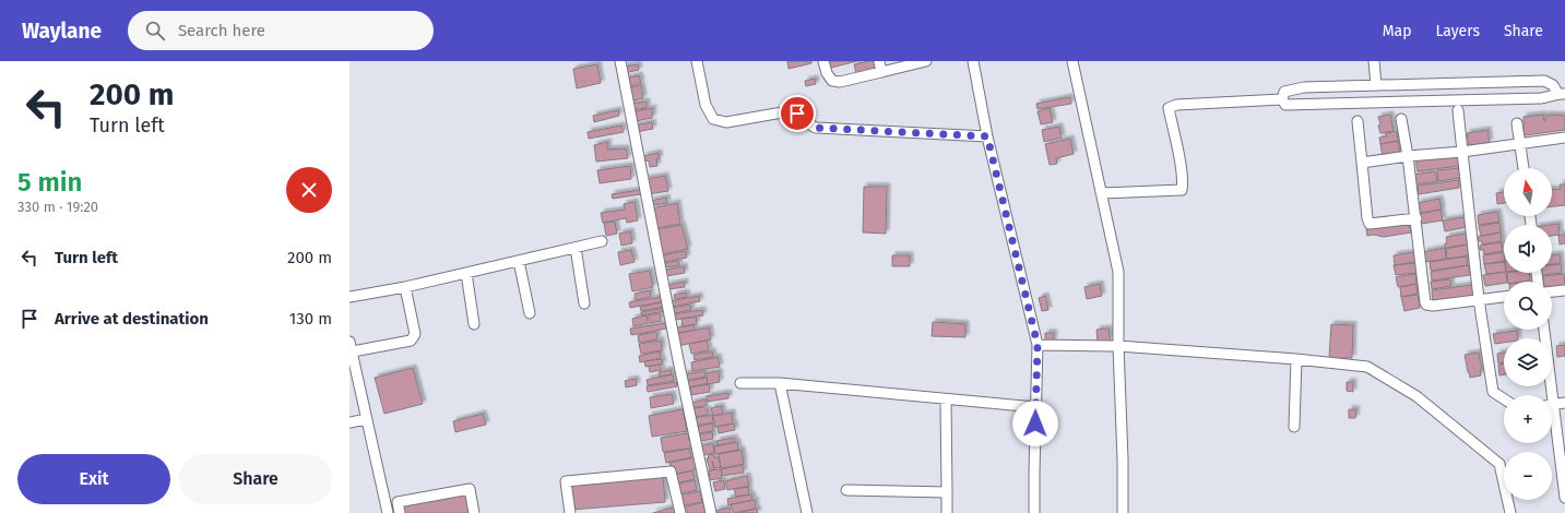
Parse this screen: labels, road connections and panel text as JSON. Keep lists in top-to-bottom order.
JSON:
{
  "north": "top",
  "page": {
    "header": "Waylane",
    "search": "Search here",
    "nav": ["Map", "Layers", "Share"],
    "turn": ["200 m", "Turn left"],
    "heading": ["5 min", "330 m · 19:20"],
    "map_buttons": ["+", "−"],
    "list": [
      {
        "name": "Turn left",
        "value": "200 m"
      },
      {
        "name": "Arrive at destination",
        "value": "130 m"
      }
    ],
    "buttons": ["Exit", "Share"]
  }
}
